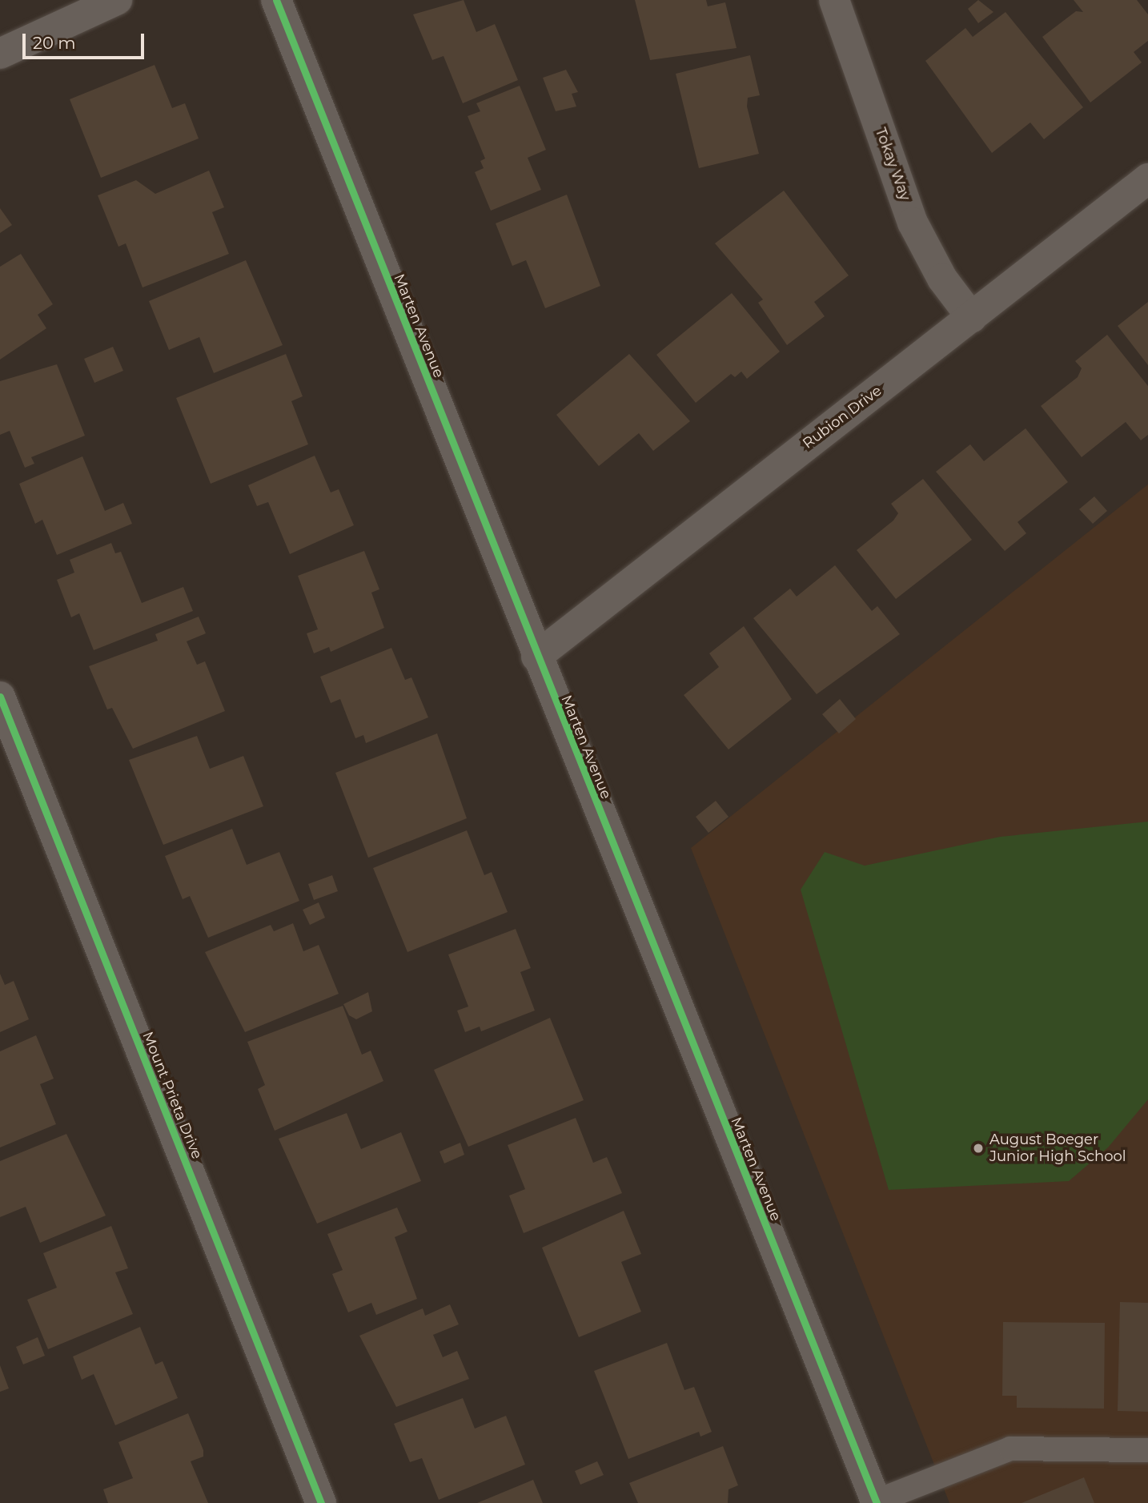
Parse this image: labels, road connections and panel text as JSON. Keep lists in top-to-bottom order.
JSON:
{
  "streets": {
    "street": [
      "Tokay Way",
      "Marten Avenue",
      "Rubion Drive",
      "Mount Prieta Drive"
    ]
  },
  "crossings": [
    ["Tokay Way", "Rubion Drive"],
    ["Marten Avenue", "Rubion Drive"]
  ],
  "places": ["August Boeger Junior High School"],
  "scale_bar": "20 m"
}
